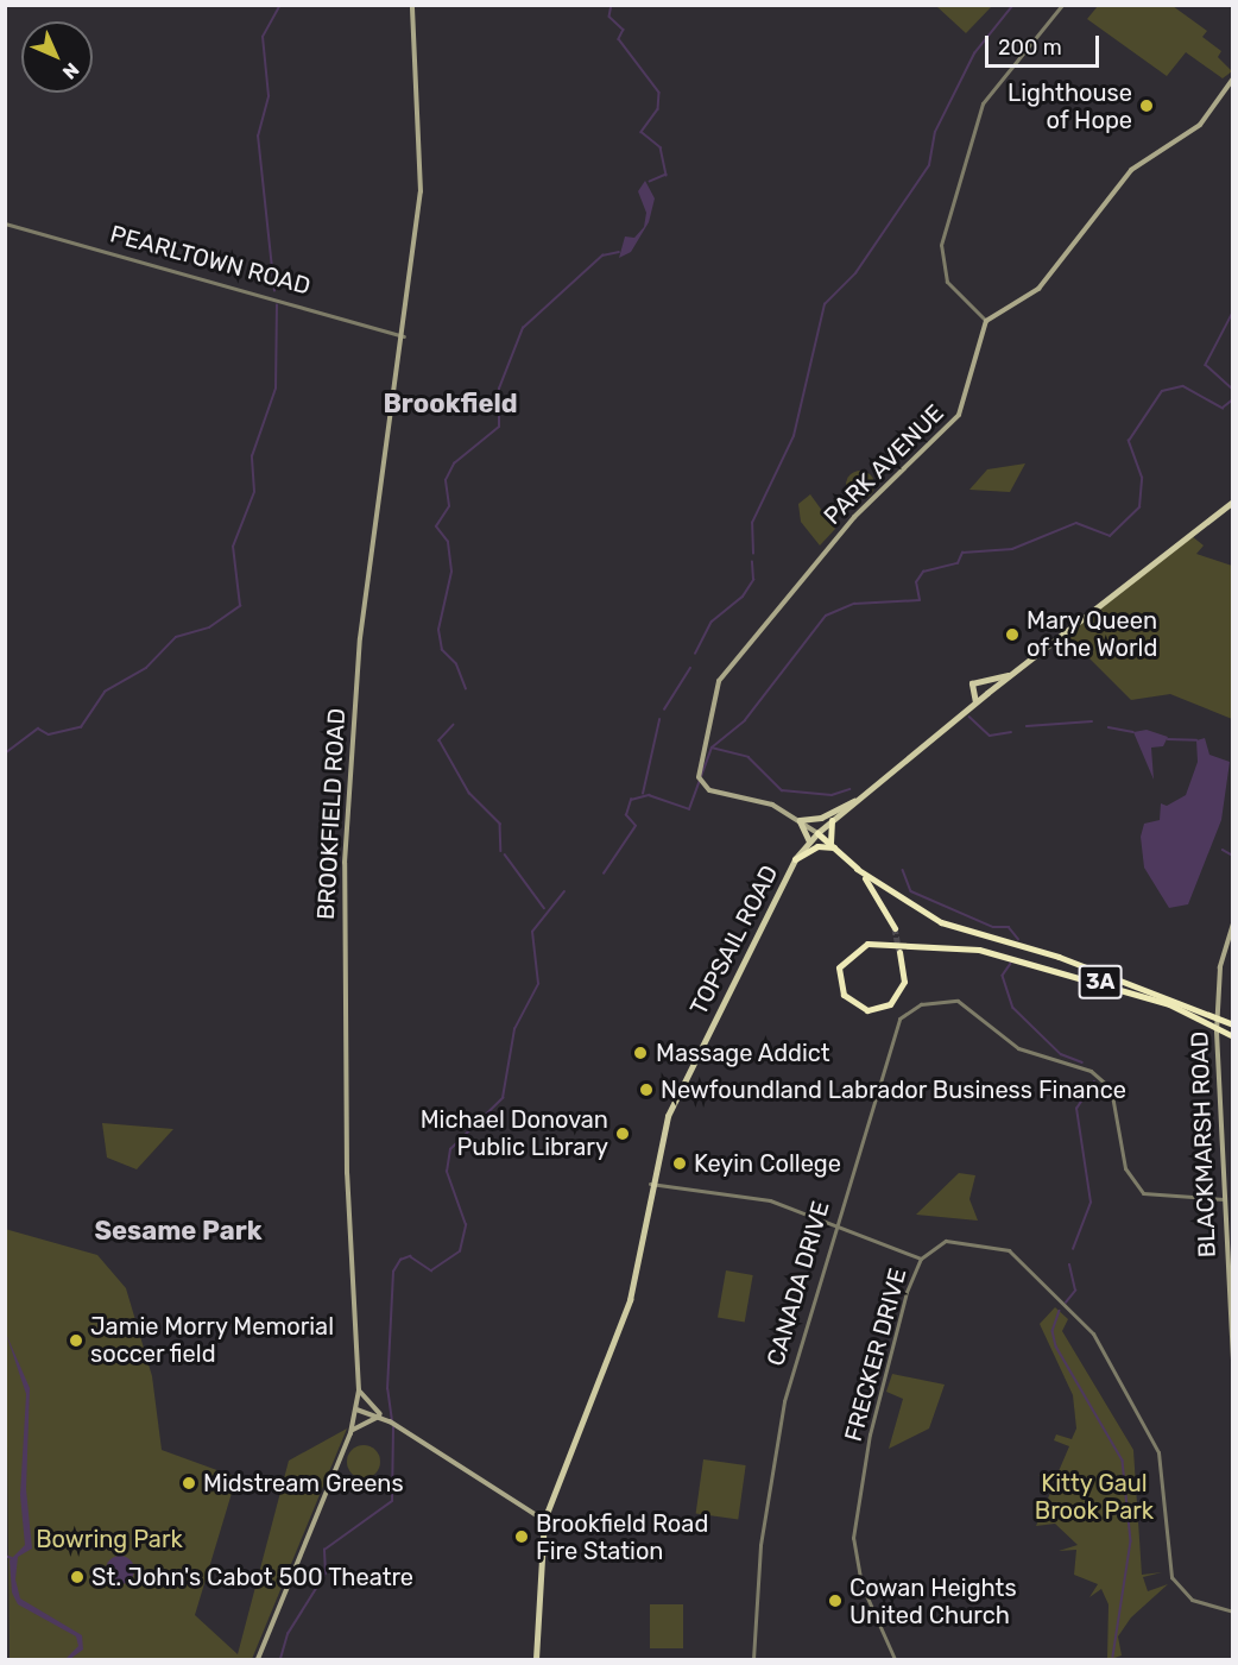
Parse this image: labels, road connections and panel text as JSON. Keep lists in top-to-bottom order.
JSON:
{
  "streets": {
    "highway": ["3A"],
    "main road": [
      "PARK AVENUE",
      "BROOKFIELD ROAD",
      "TOPSAIL ROAD",
      "BLACKMARSH ROAD"
    ],
    "street": ["PEARLTOWN ROAD", "CANADA DRIVE", "FRECKER DRIVE"]
  },
  "crossings": [
    ["PEARLTOWN ROAD", "BROOKFIELD ROAD"],
    ["BLACKMARSH ROAD", "CANADA DRIVE"]
  ],
  "districts": ["Brookfield", "Sesame Park"],
  "parks": ["Kitty Gaul Brook Park", "Bowring Park"],
  "places": [
    "Lighthouse of Hope",
    "Mary Queen of the World",
    "Massage Addict",
    "Newfoundland Labrador Business Finance",
    "Michael Donovan Public Library",
    "Keyin College",
    "Jamie Morry Memorial soccer field",
    "Midstream Greens",
    "Brookfield Road Fire Station",
    "St. John's Cabot 500 Theatre",
    "Cowan Heights United Church"
  ],
  "scale_bar": "200 m",
  "north": "bottom right"
}
